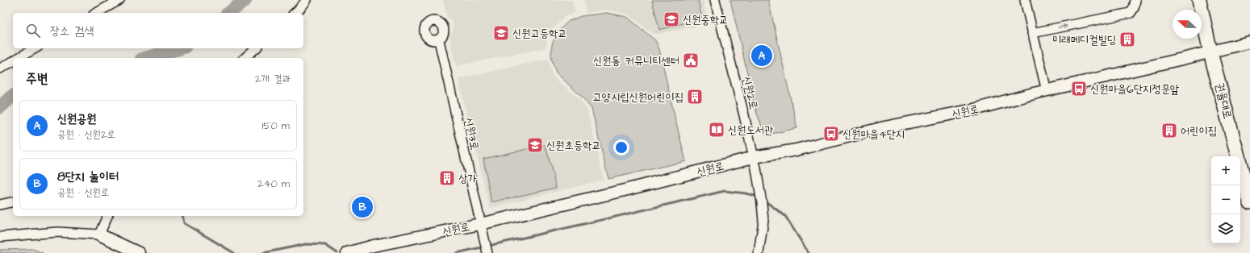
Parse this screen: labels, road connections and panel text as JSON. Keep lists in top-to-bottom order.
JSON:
{
  "streets": {
    "main road": ["권율대로"],
    "street": ["신원2로", "신원로", "신원3로"]
  },
  "crossings": [
    ["신원2로", "신원로"],
    ["권율대로", "신원로"],
    ["신원로", "신원3로"]
  ],
  "places": {
    "school or university": ["신원중학교", "신원고등학교", "신원초등학교"],
    "building": [
      "미래메디컬빌딩",
      "고양시립신원어린이집",
      "어린이집",
      "상가"
    ],
    "public building": ["신원동 커뮤니티센터"],
    "bus stop": ["신원마을6단지정문앞", "신원마을4단지"],
    "library": ["신원도서관"]
  },
  "north": "left",
  "page": {
    "search": "장소 검색",
    "pins": ["A", "B"],
    "heading": ["주변", "2개 결과"],
    "list": [
      {
        "mark": "A",
        "name": "신원공원",
        "note": "공원 · 신원2로",
        "value": "150 m"
      },
      {
        "mark": "B",
        "name": "8단지 놀이터",
        "note": "공원 · 신원로",
        "value": "240 m"
      }
    ],
    "map_buttons": ["+", "−"]
  }
}
